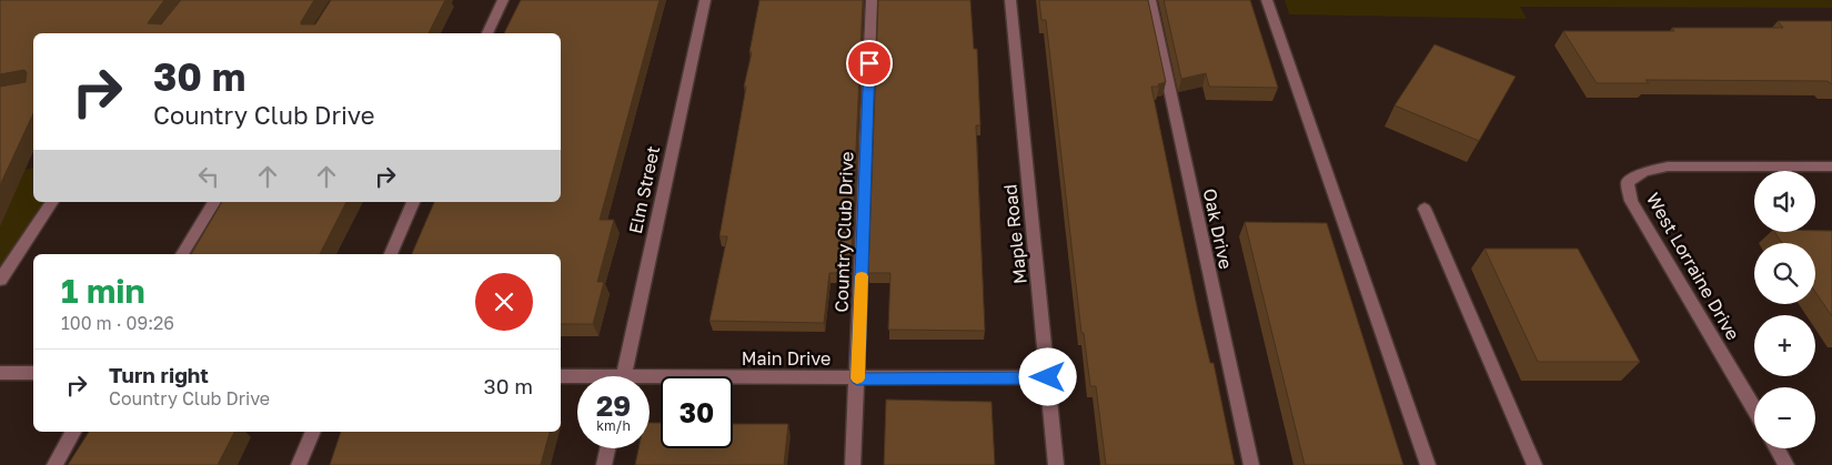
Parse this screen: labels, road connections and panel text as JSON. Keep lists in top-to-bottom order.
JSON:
{
  "streets": {
    "street": [
      "Elm Street",
      "Oak Drive",
      "Country Club Drive",
      "Maple Road",
      "West Lorraine Drive",
      "Main Drive"
    ]
  },
  "crossings": [
    ["Country Club Drive", "Main Drive"],
    ["Maple Road", "Main Drive"]
  ],
  "page": {
    "turn": ["30 m", "Country Club Drive"],
    "map_buttons": ["+", "−"],
    "heading": ["1 min", "100 m · 09:26"],
    "list": [
      {
        "name": "Turn right",
        "note": "Country Club Drive",
        "value": "30 m"
      }
    ],
    "speed": "29 km/h",
    "limit": "30"
  }
}
